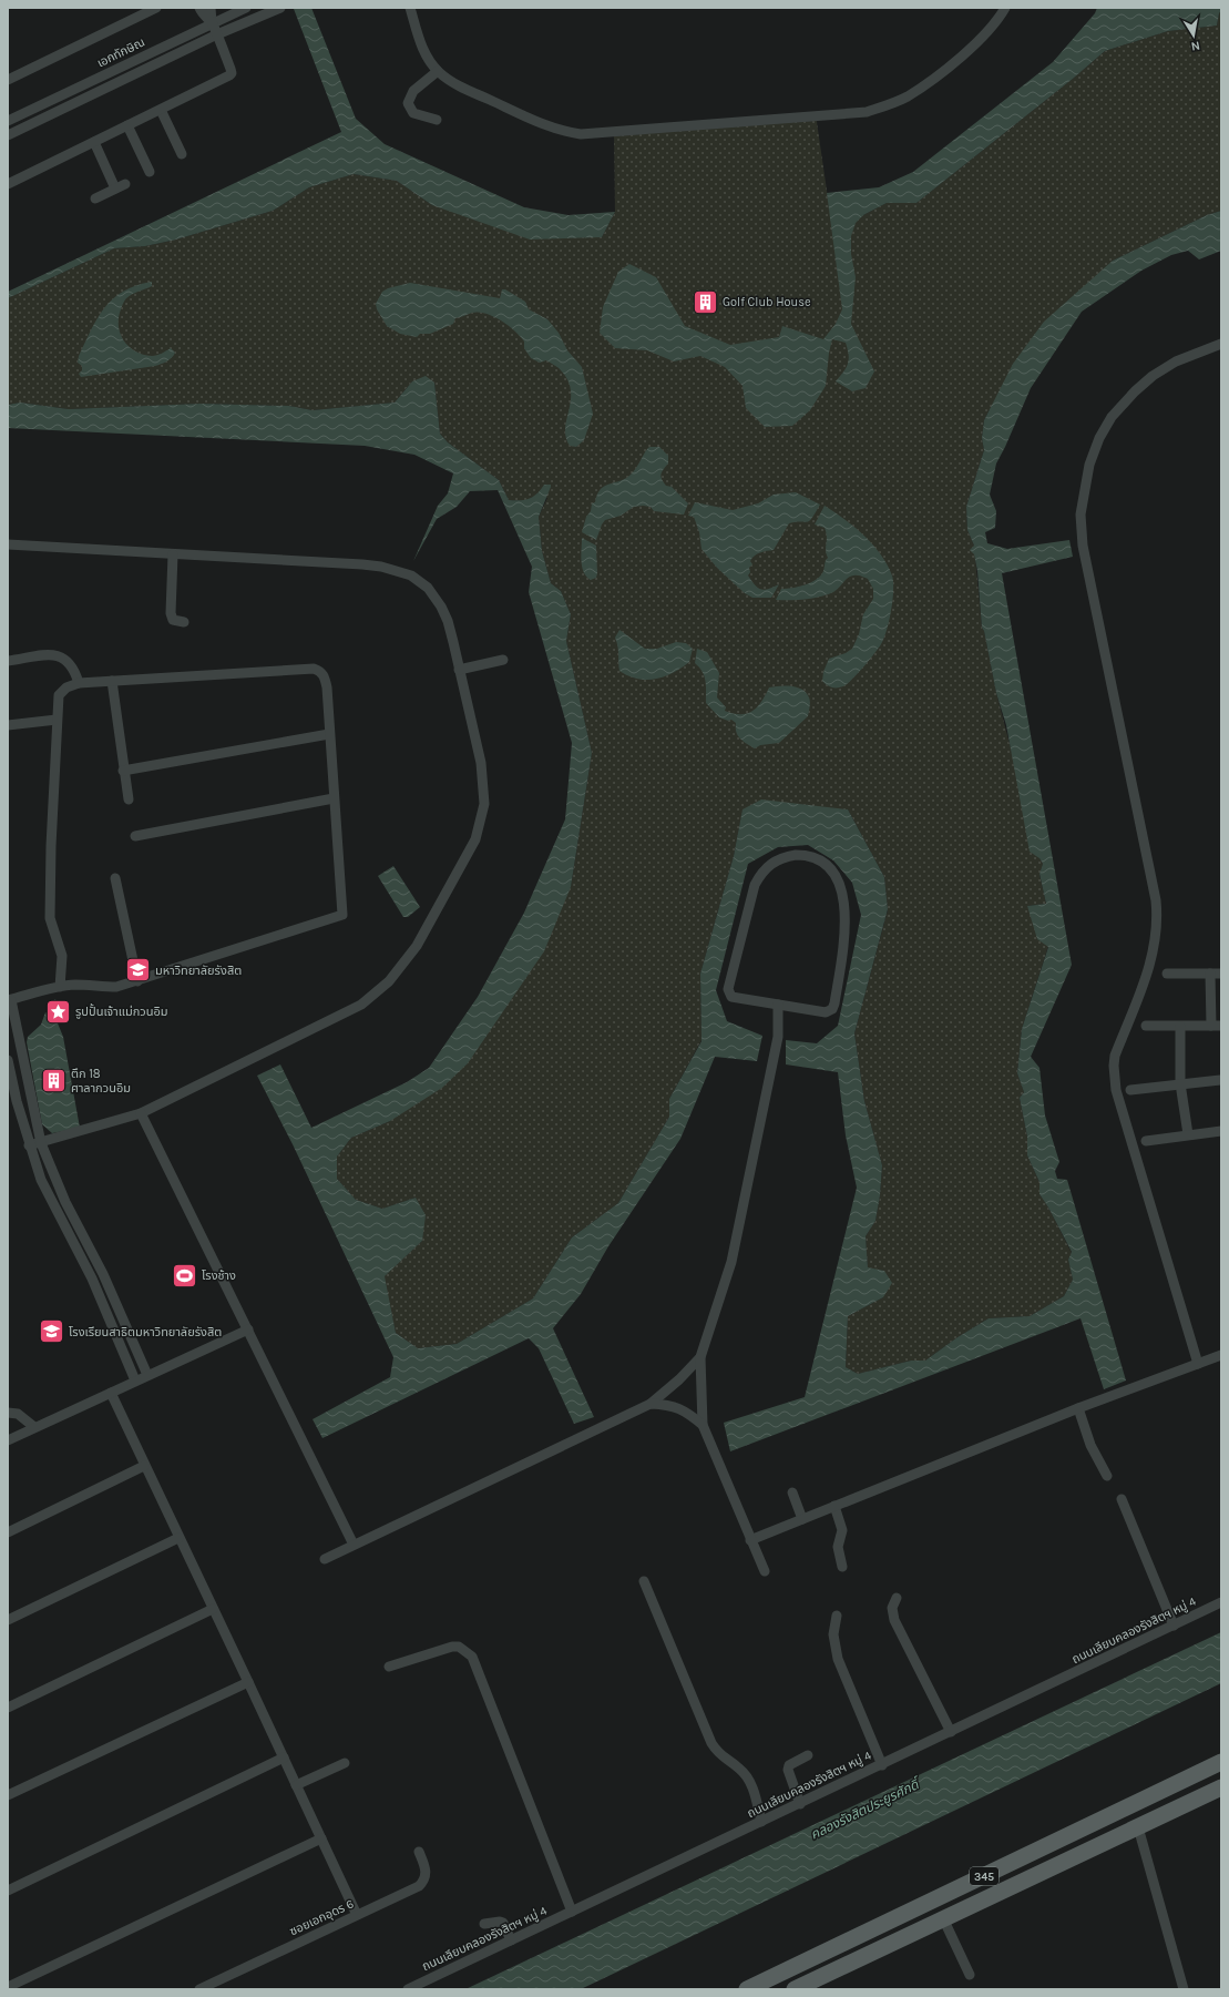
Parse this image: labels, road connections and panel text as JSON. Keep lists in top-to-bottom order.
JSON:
{
  "streets": {
    "main road": ["345"],
    "street": ["เอกทักษิณ", "ถนนเลียบคลองรังสิตฯ หมู่ 4", "ซอยเอกอุดร 6"]
  },
  "water": ["คลองรังสิตประยูรศักดิ์"],
  "places": {
    "building": ["Golf Club House", "ตึก 18 ศาลากวนอิม"],
    "school or university": ["มหาวิทยาลัยรังสิต", "โรงเรียนสาธิตมหาวิทยาลัยรังสิต"],
    "place": ["รูปปั้นเจ้าแม่กวนอิม"],
    "sports": ["โรงช้าง"]
  },
  "north": "bottom"
}
